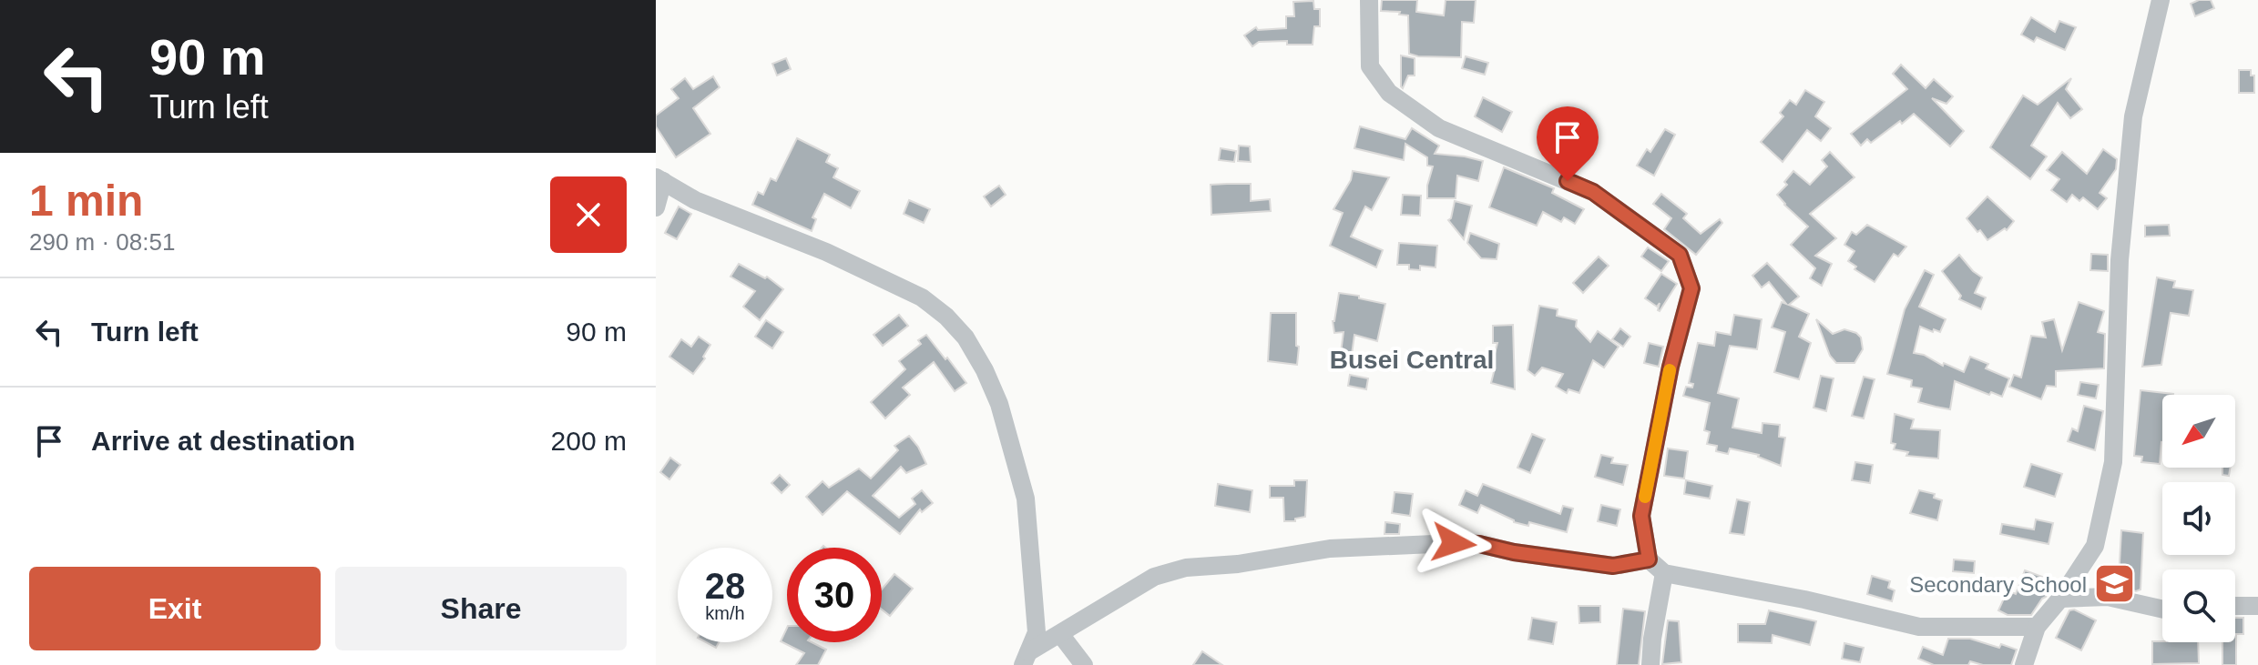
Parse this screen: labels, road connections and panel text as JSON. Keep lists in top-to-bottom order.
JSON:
{
  "districts": ["Busei Central"],
  "places": {
    "school or university": ["Secondary School"]
  },
  "north": "bottom left",
  "page": {
    "turn": ["90 m", "Turn left"],
    "heading": ["1 min", "290 m · 08:51"],
    "list": [
      {
        "name": "Turn left",
        "value": "90 m"
      },
      {
        "name": "Arrive at destination",
        "value": "200 m"
      }
    ],
    "speed": "28 km/h",
    "limit": "30",
    "buttons": ["Exit", "Share"]
  }
}
